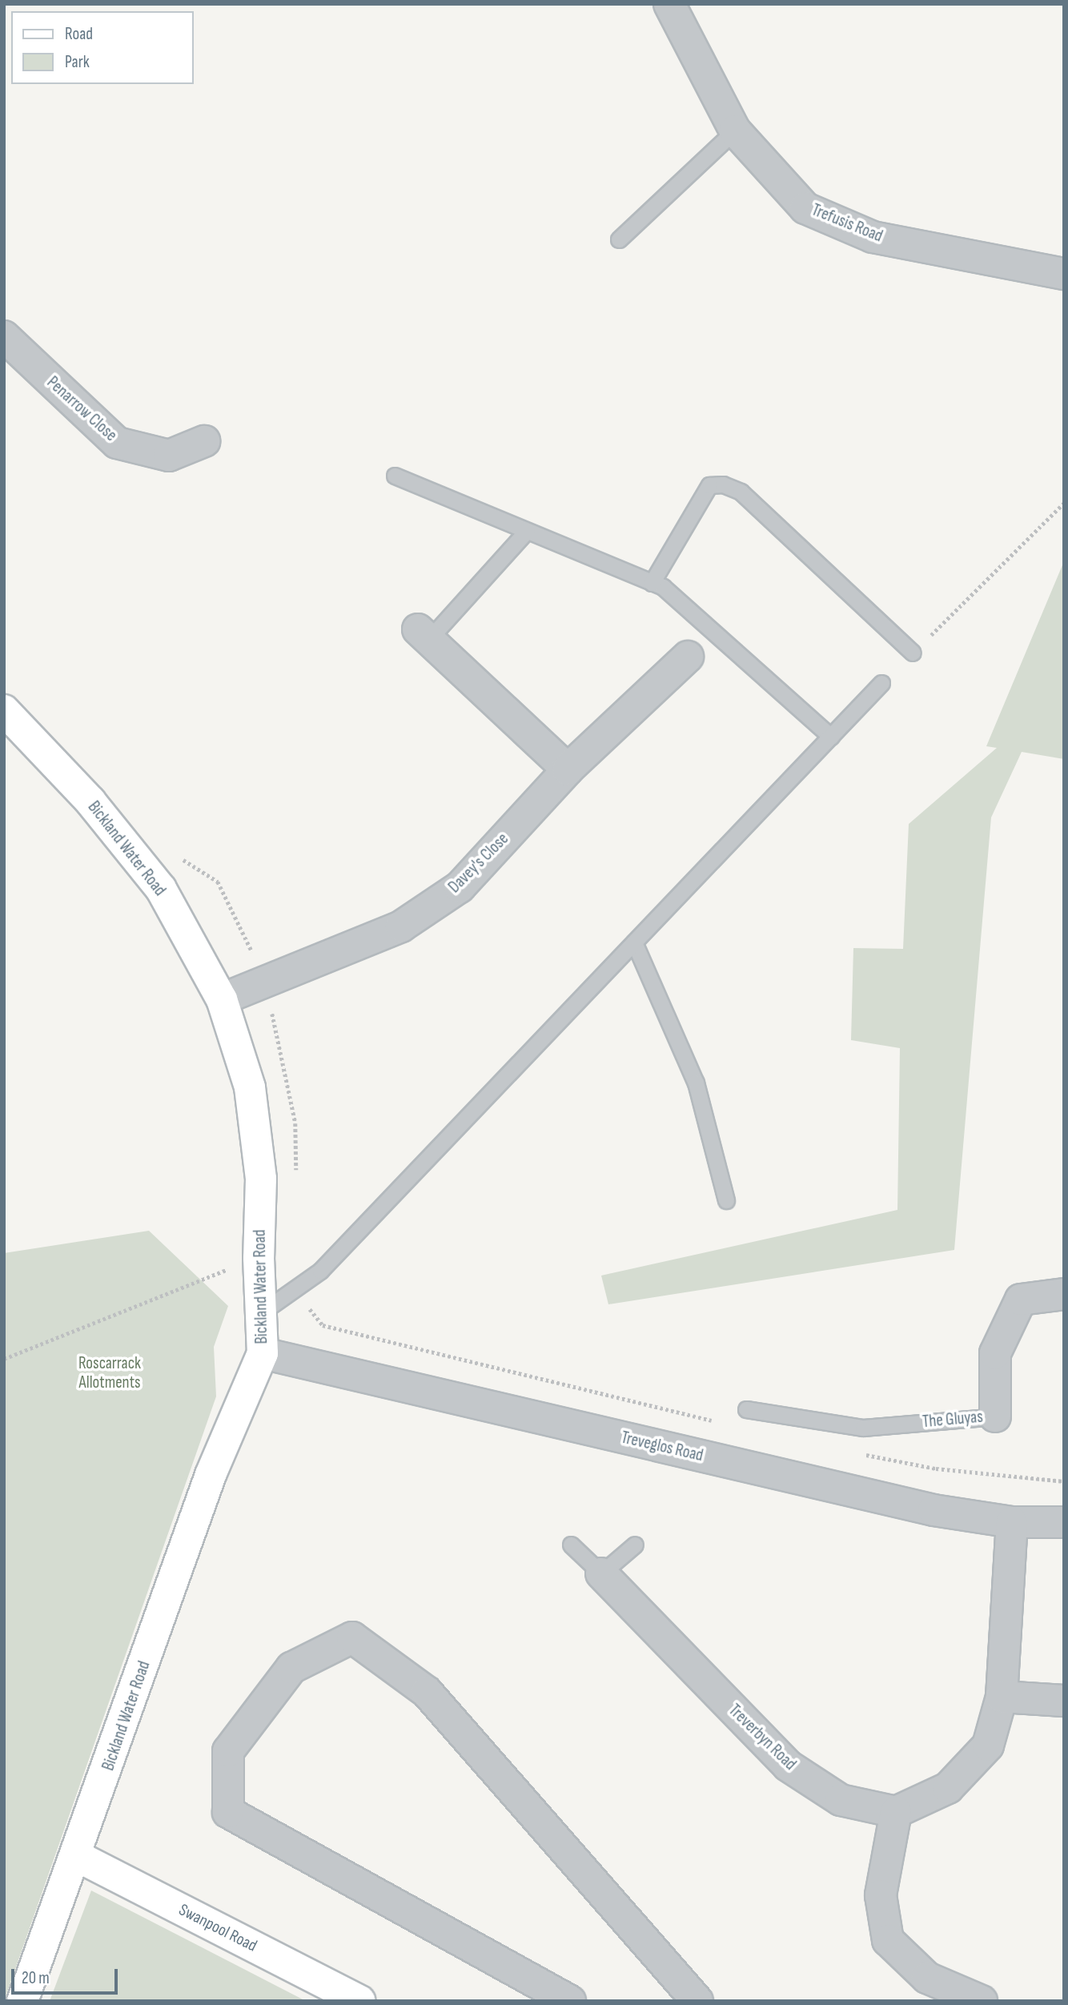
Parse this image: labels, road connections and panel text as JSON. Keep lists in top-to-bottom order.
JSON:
{
  "streets": {
    "street": [
      "Trefusis Road",
      "Penarrow Close",
      "Bickland Water Road",
      "Davey's Close",
      "The Gluyas",
      "Treveglos Road",
      "Treverbyn Road",
      "Swanpool Road"
    ]
  },
  "crossings": [
    ["Bickland Water Road", "Davey's Close"],
    ["Bickland Water Road", "Treveglos Road"],
    ["Bickland Water Road", "Swanpool Road"]
  ],
  "parks": ["Roscarrack Allotments"],
  "legend": ["Road", "Park"],
  "scale_bar": "20 m"
}
